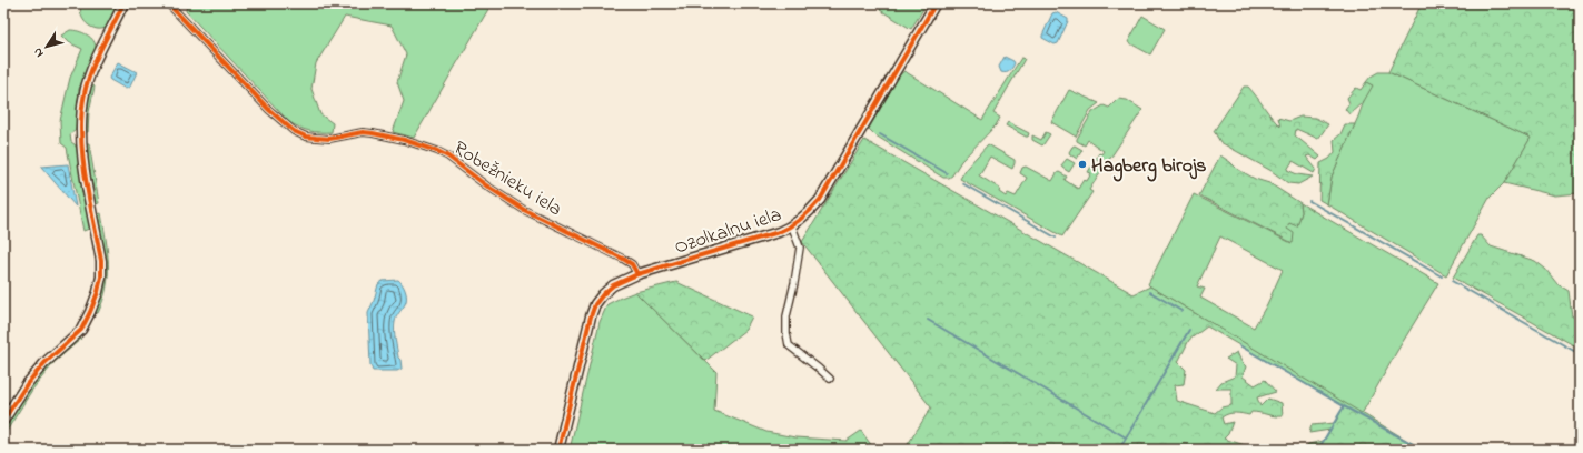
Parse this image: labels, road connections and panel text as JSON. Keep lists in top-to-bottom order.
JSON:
{
  "streets": {
    "street": ["Robežnieku iela", "Ozolkalnu iela"]
  },
  "crossings": [
    ["Robežnieku iela", "Ozolkalnu iela"]
  ],
  "places": ["Hagberg birojs"],
  "north": "bottom left"
}
